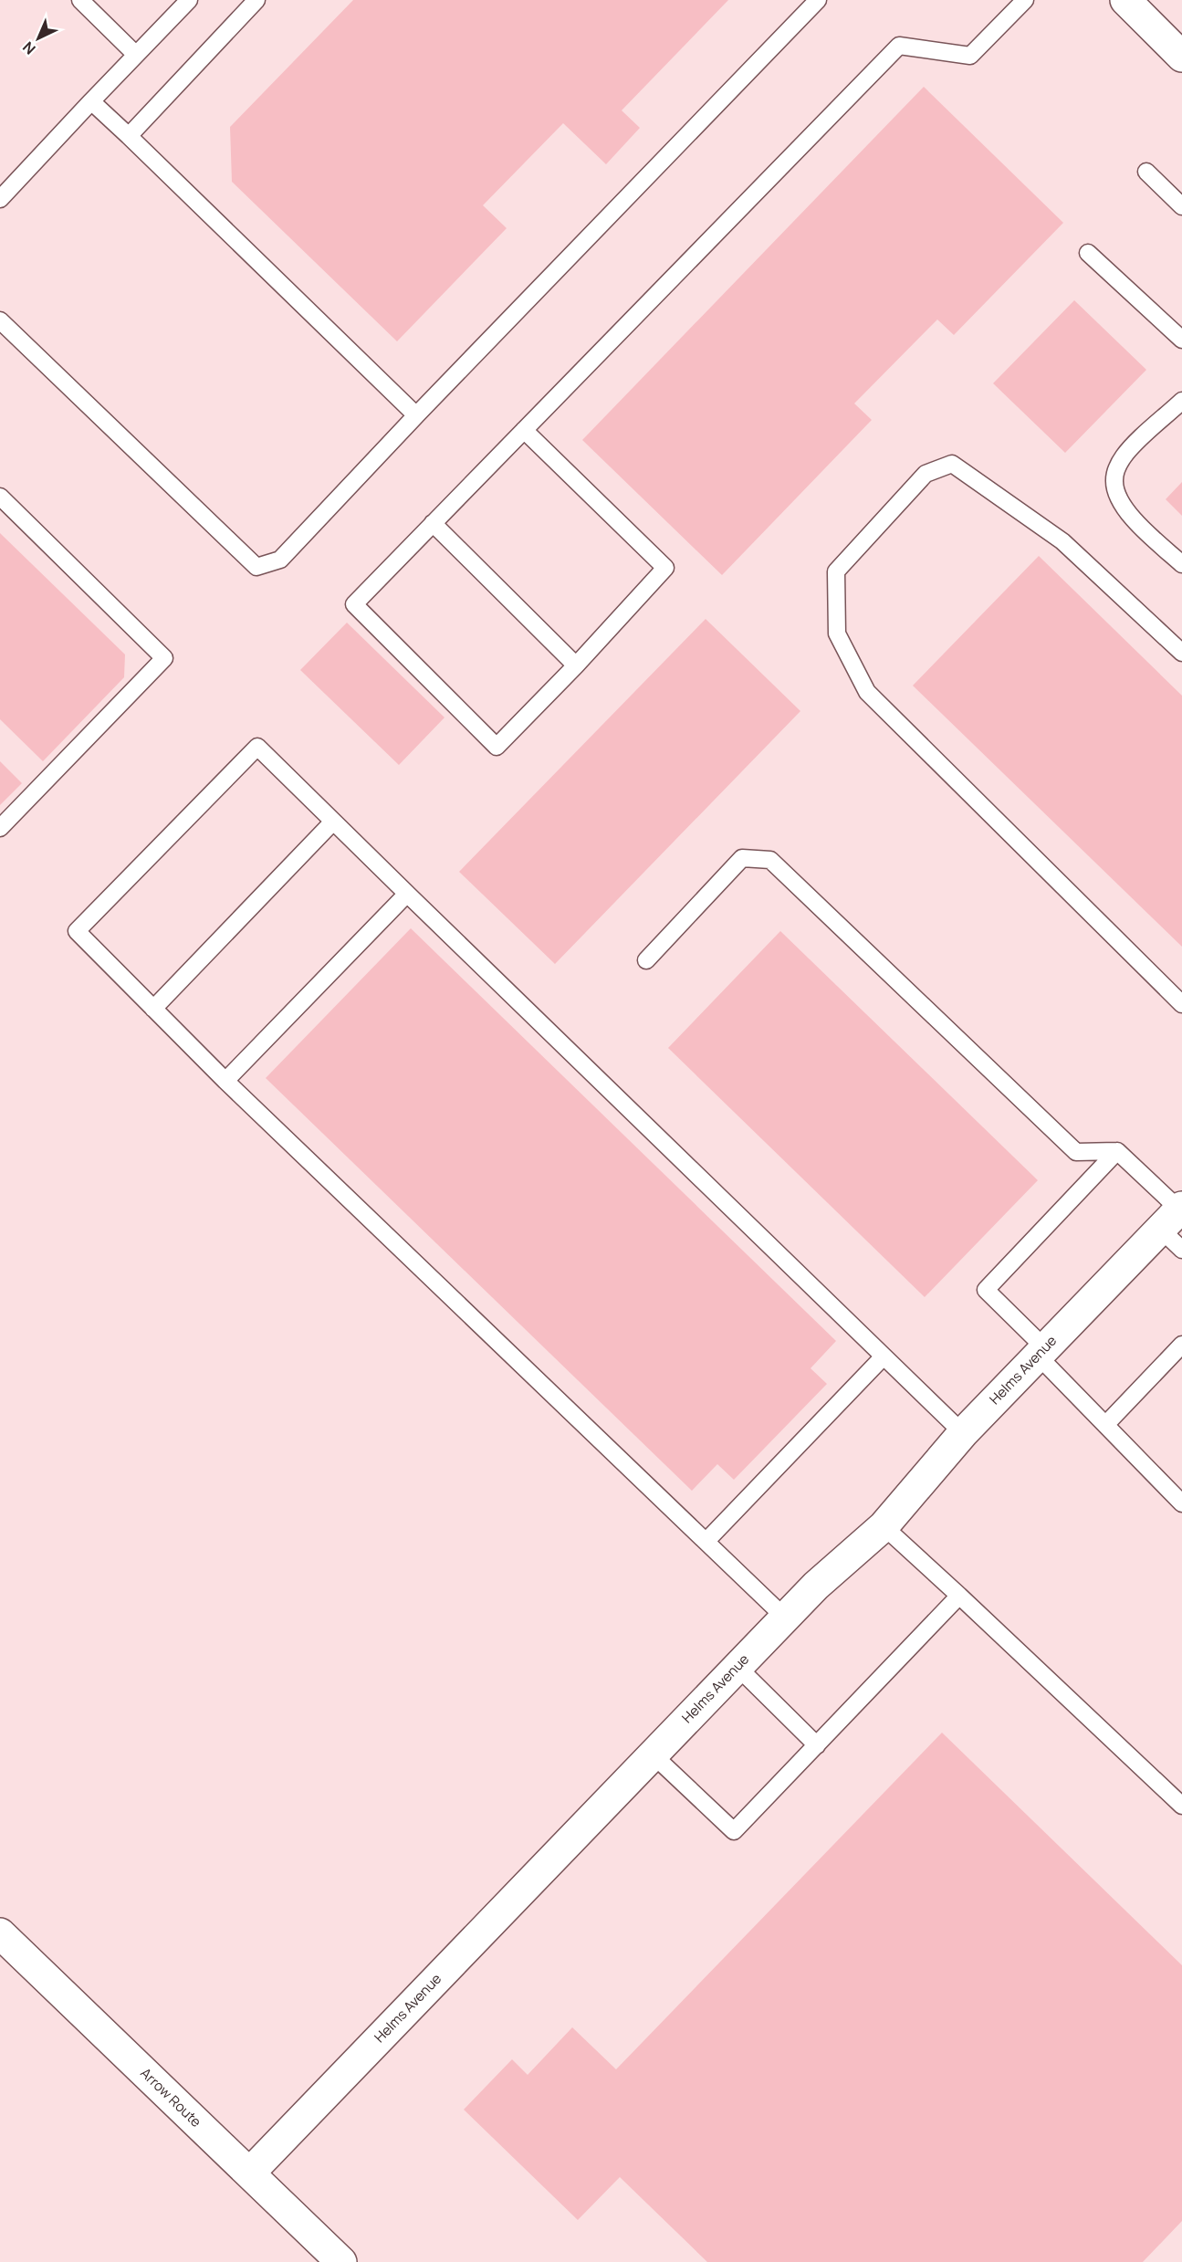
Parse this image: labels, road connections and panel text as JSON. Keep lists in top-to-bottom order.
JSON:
{
  "streets": {
    "street": ["Helms Avenue", "Arrow Route"]
  },
  "crossings": [
    ["Helms Avenue", "Arrow Route"]
  ],
  "north": "bottom left"
}
